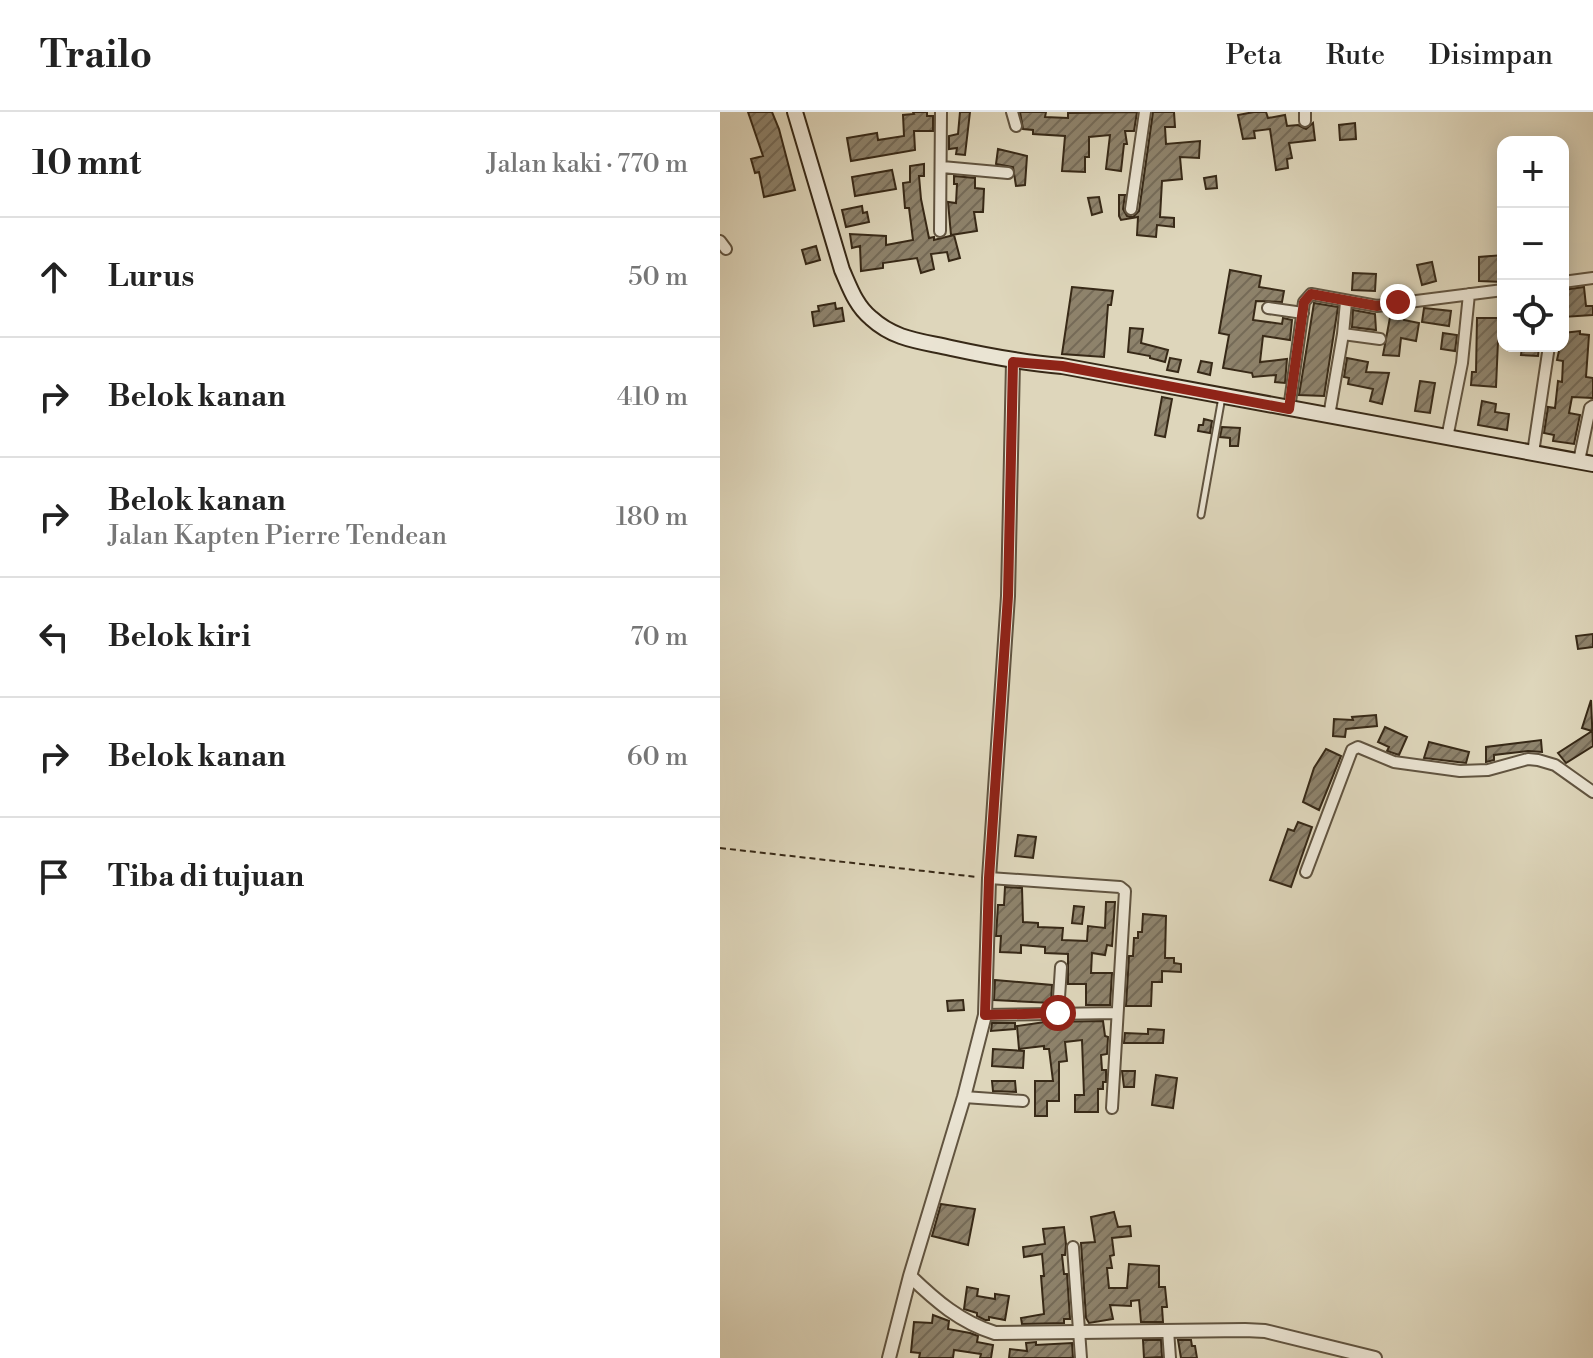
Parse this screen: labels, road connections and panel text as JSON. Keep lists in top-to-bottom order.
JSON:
{
  "page": {
    "header": "Trailo",
    "nav": ["Peta", "Rute", "Disimpan"],
    "heading": ["10 mnt", "Jalan kaki · 770 m"],
    "map_buttons": ["+", "−"],
    "list": [
      ["Lurus", "50 m"],
      ["Belok kanan", "410 m"],
      ["Belok kanan", "Jalan Kapten Pierre Tendean", "180 m"],
      ["Belok kiri", "70 m"],
      ["Belok kanan", "60 m"],
      "Tiba di tujuan"
    ]
  }
}
